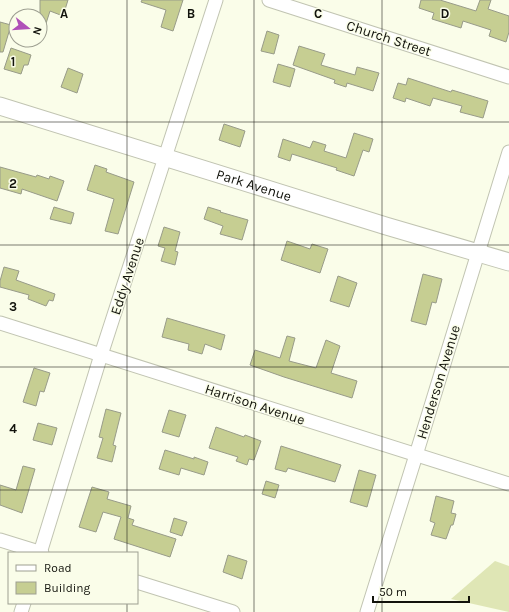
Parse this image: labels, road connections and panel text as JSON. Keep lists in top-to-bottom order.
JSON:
{
  "streets": {
    "street": [
      "Church Street",
      "Park Avenue",
      "Eddy Avenue",
      "Henderson Avenue",
      "Harrison Avenue"
    ]
  },
  "crossings": [
    ["Park Avenue", "Eddy Avenue"],
    ["Park Avenue", "Henderson Avenue"],
    ["Eddy Avenue", "Harrison Avenue"],
    ["Henderson Avenue", "Harrison Avenue"]
  ],
  "legend": ["Road", "Building"],
  "scale_bar": "50 m",
  "north": "right",
  "grid": {
    "columns": [
      "A",
      "B",
      "C",
      "D"
    ],
    "rows": [
      "1",
      "2",
      "3",
      "4"
    ]
  }
}
